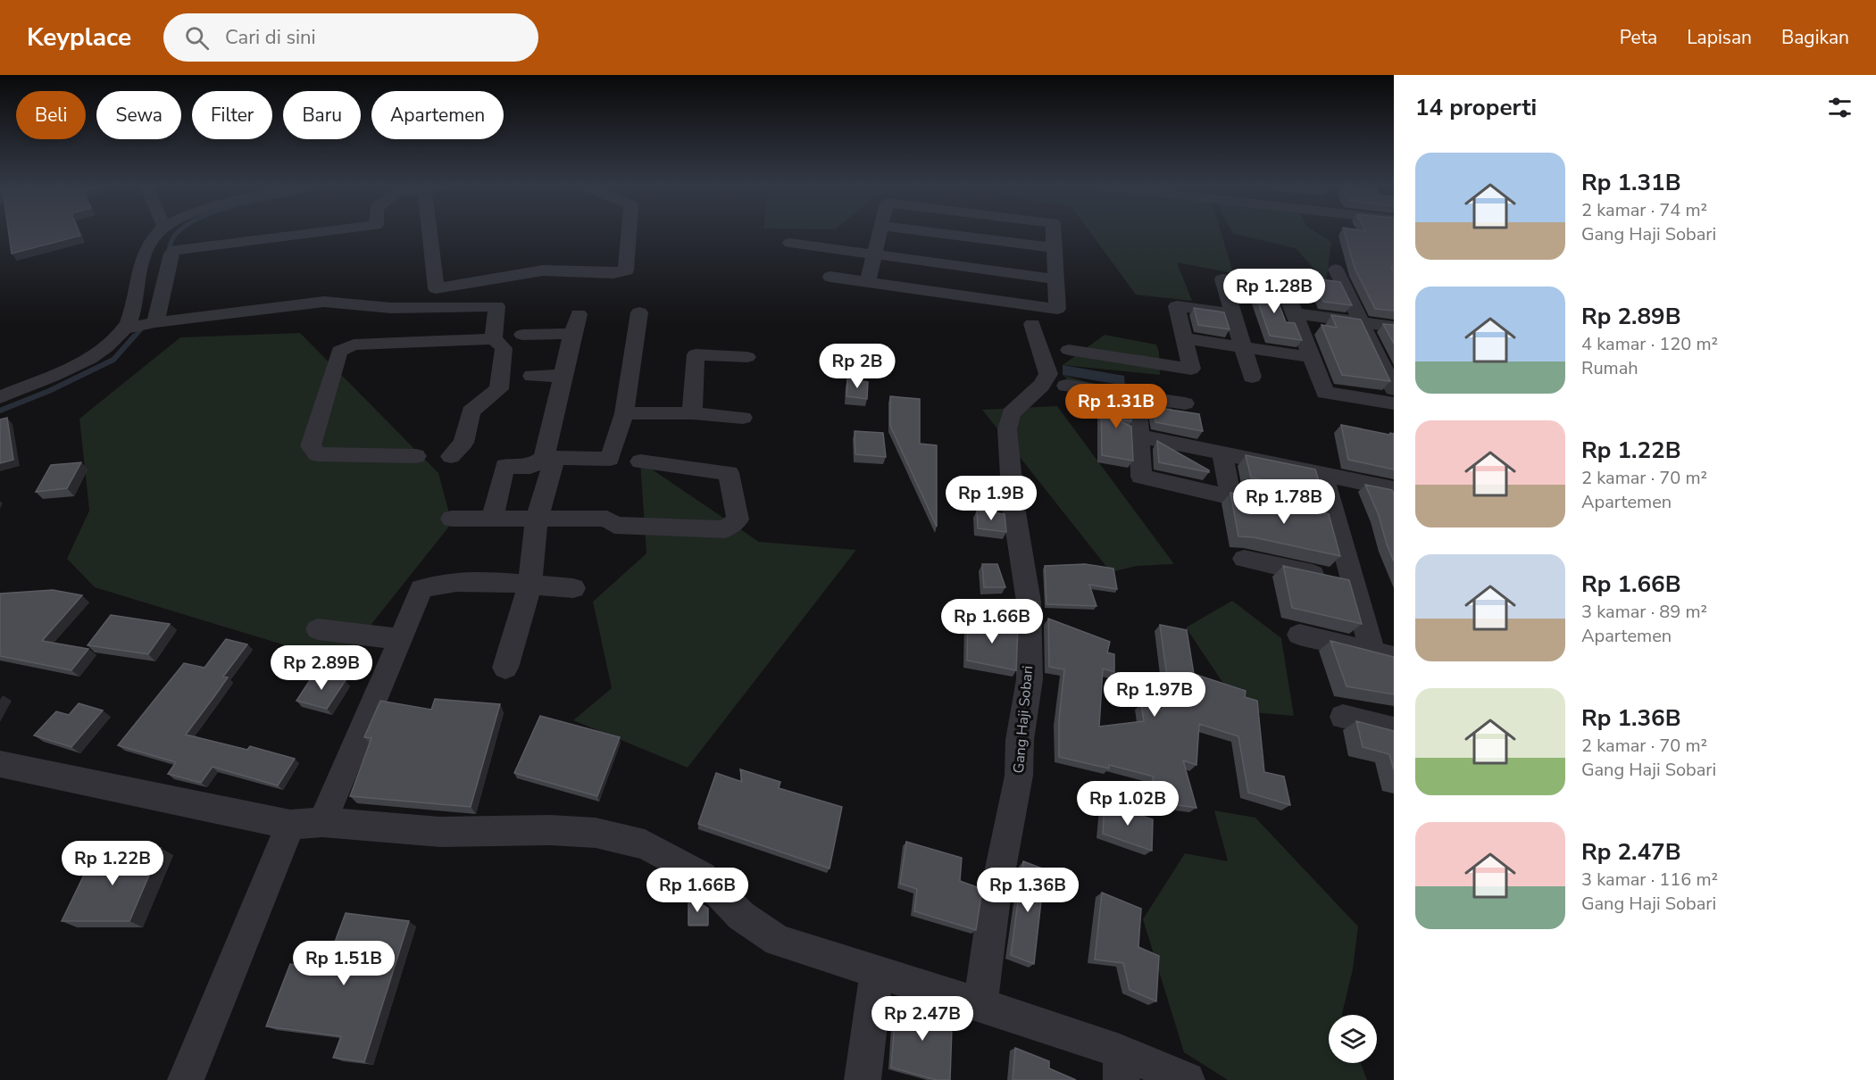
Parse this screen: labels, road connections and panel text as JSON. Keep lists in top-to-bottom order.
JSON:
{
  "streets": {
    "street": ["Gang Haji Sobari"]
  },
  "page": {
    "header": "Keyplace",
    "search": "Cari di sini",
    "nav": ["Peta", "Lapisan", "Bagikan"],
    "heading": "14 properti",
    "chip": [
      "Beli",
      "Sewa",
      "Filter",
      "Baru",
      "Apartemen"
    ],
    "list": [
      {
        "name": "Rp 1.31B",
        "note": "2 kamar · 74 m² · Gang Haji Sobari"
      },
      {
        "name": "Rp 2.89B",
        "note": "4 kamar · 120 m² · Rumah"
      },
      {
        "name": "Rp 1.22B",
        "note": "2 kamar · 70 m² · Apartemen"
      },
      {
        "name": "Rp 1.66B",
        "note": "3 kamar · 89 m² · Apartemen"
      },
      {
        "name": "Rp 1.36B",
        "note": "2 kamar · 70 m² · Gang Haji Sobari"
      },
      {
        "name": "Rp 2.47B",
        "note": "3 kamar · 116 m² · Gang Haji Sobari"
      }
    ],
    "price": [
      "Rp 1.28B",
      "Rp 2B",
      "Rp 1.31B",
      "Rp 1.9B",
      "Rp 1.78B",
      "Rp 1.66B",
      "Rp 2.89B",
      "Rp 1.97B",
      "Rp 1.02B",
      "Rp 1.22B",
      "Rp 1.66B",
      "Rp 1.36B",
      "Rp 1.51B",
      "Rp 2.47B"
    ]
  }
}
